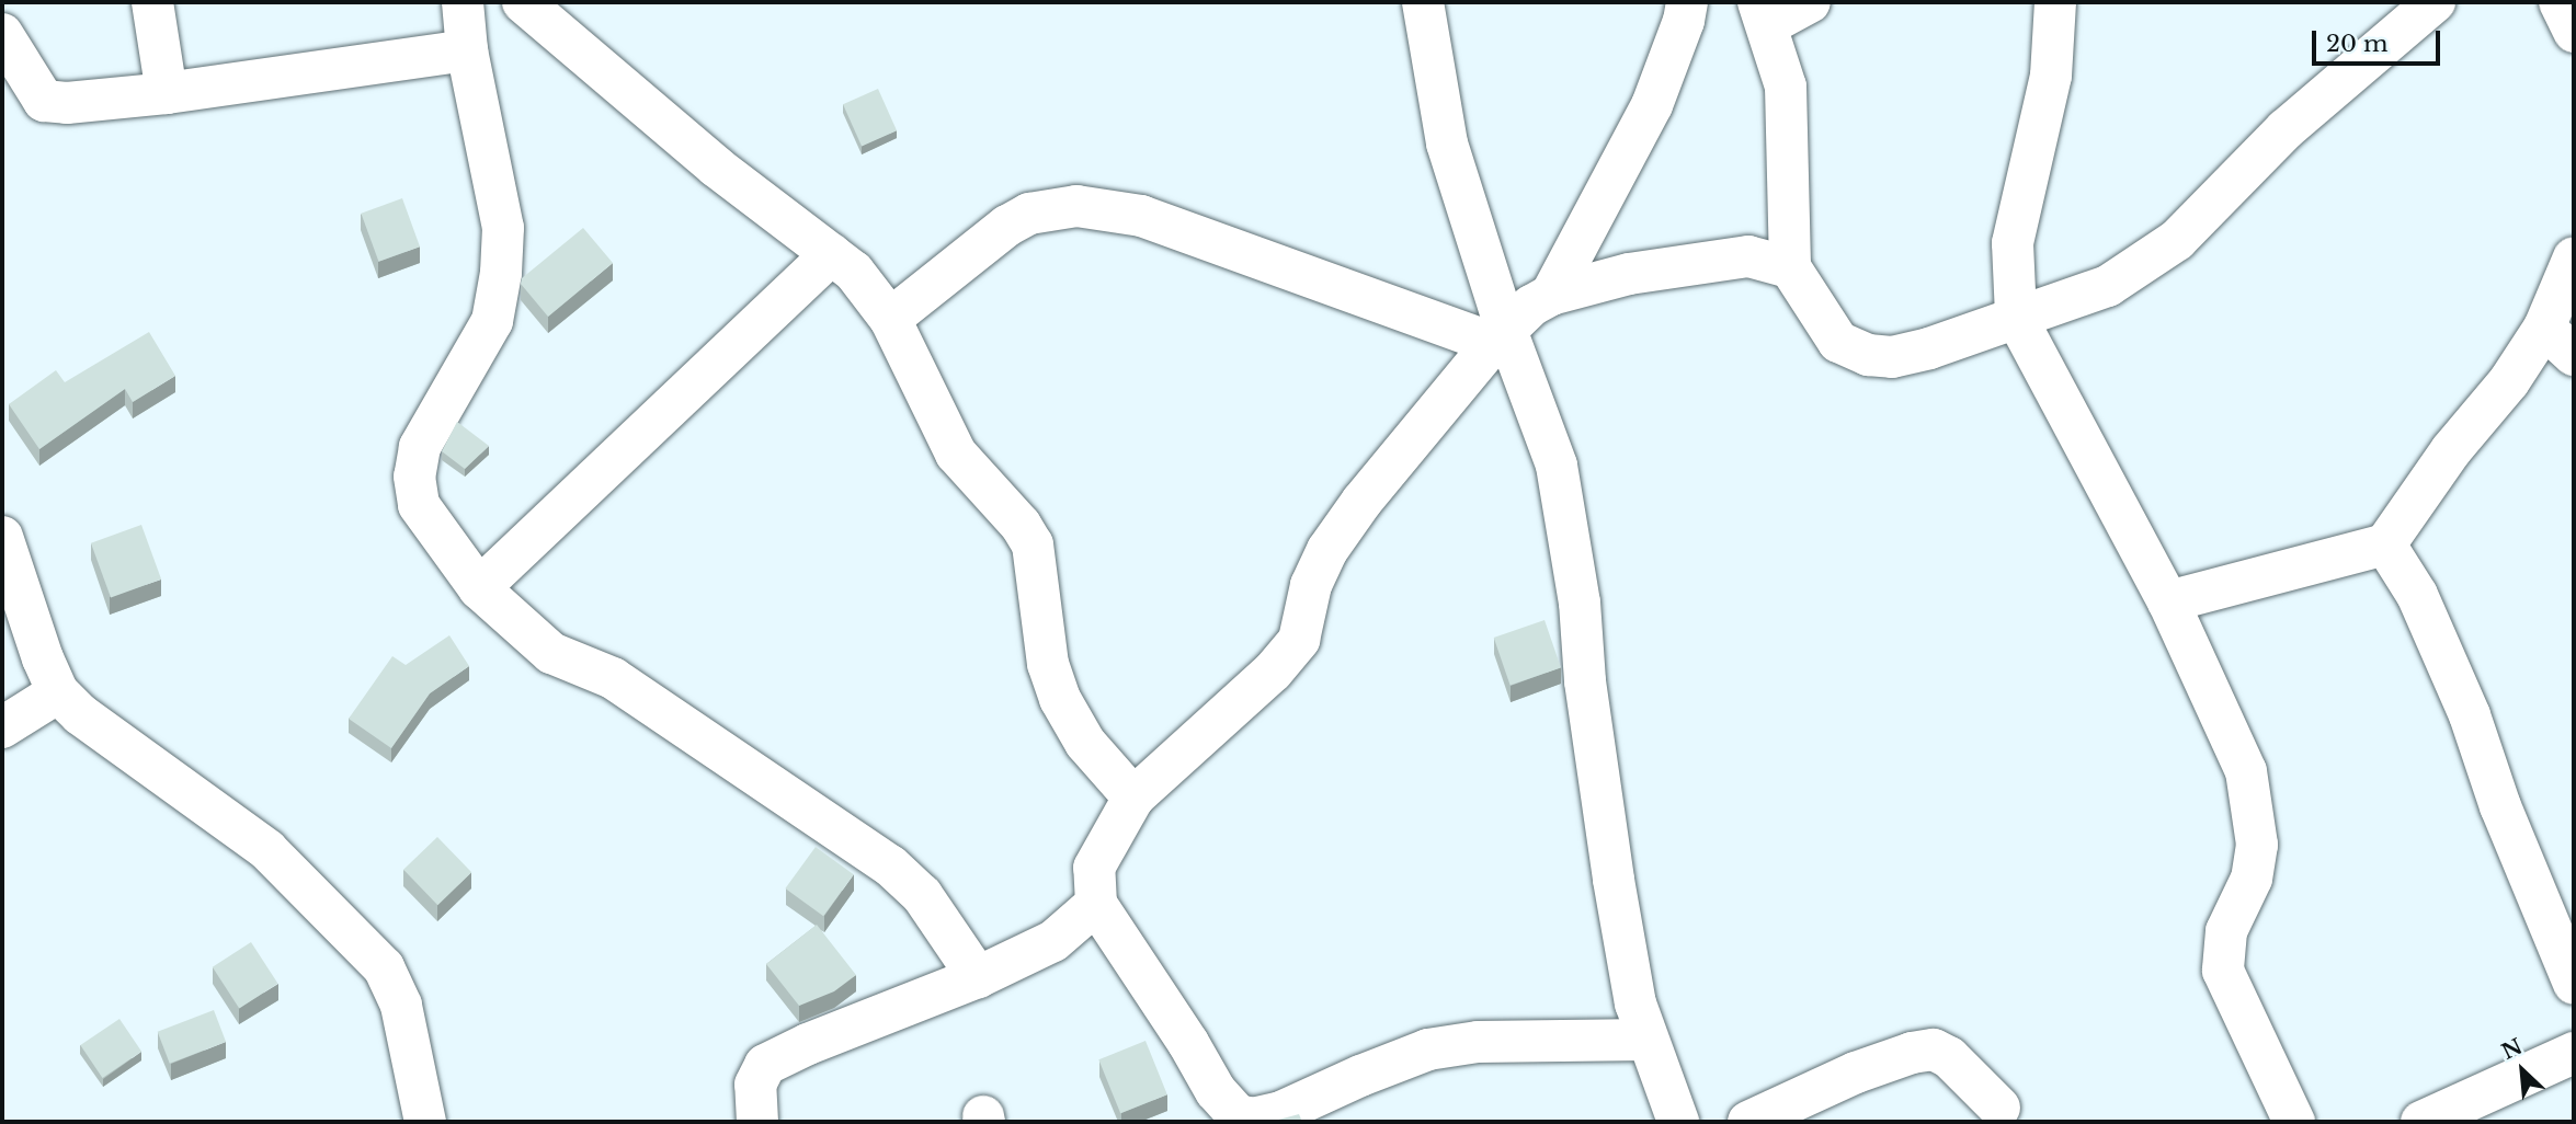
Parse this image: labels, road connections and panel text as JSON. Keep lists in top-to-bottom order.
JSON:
{
  "scale_bar": "20 m",
  "north": "top left"
}
